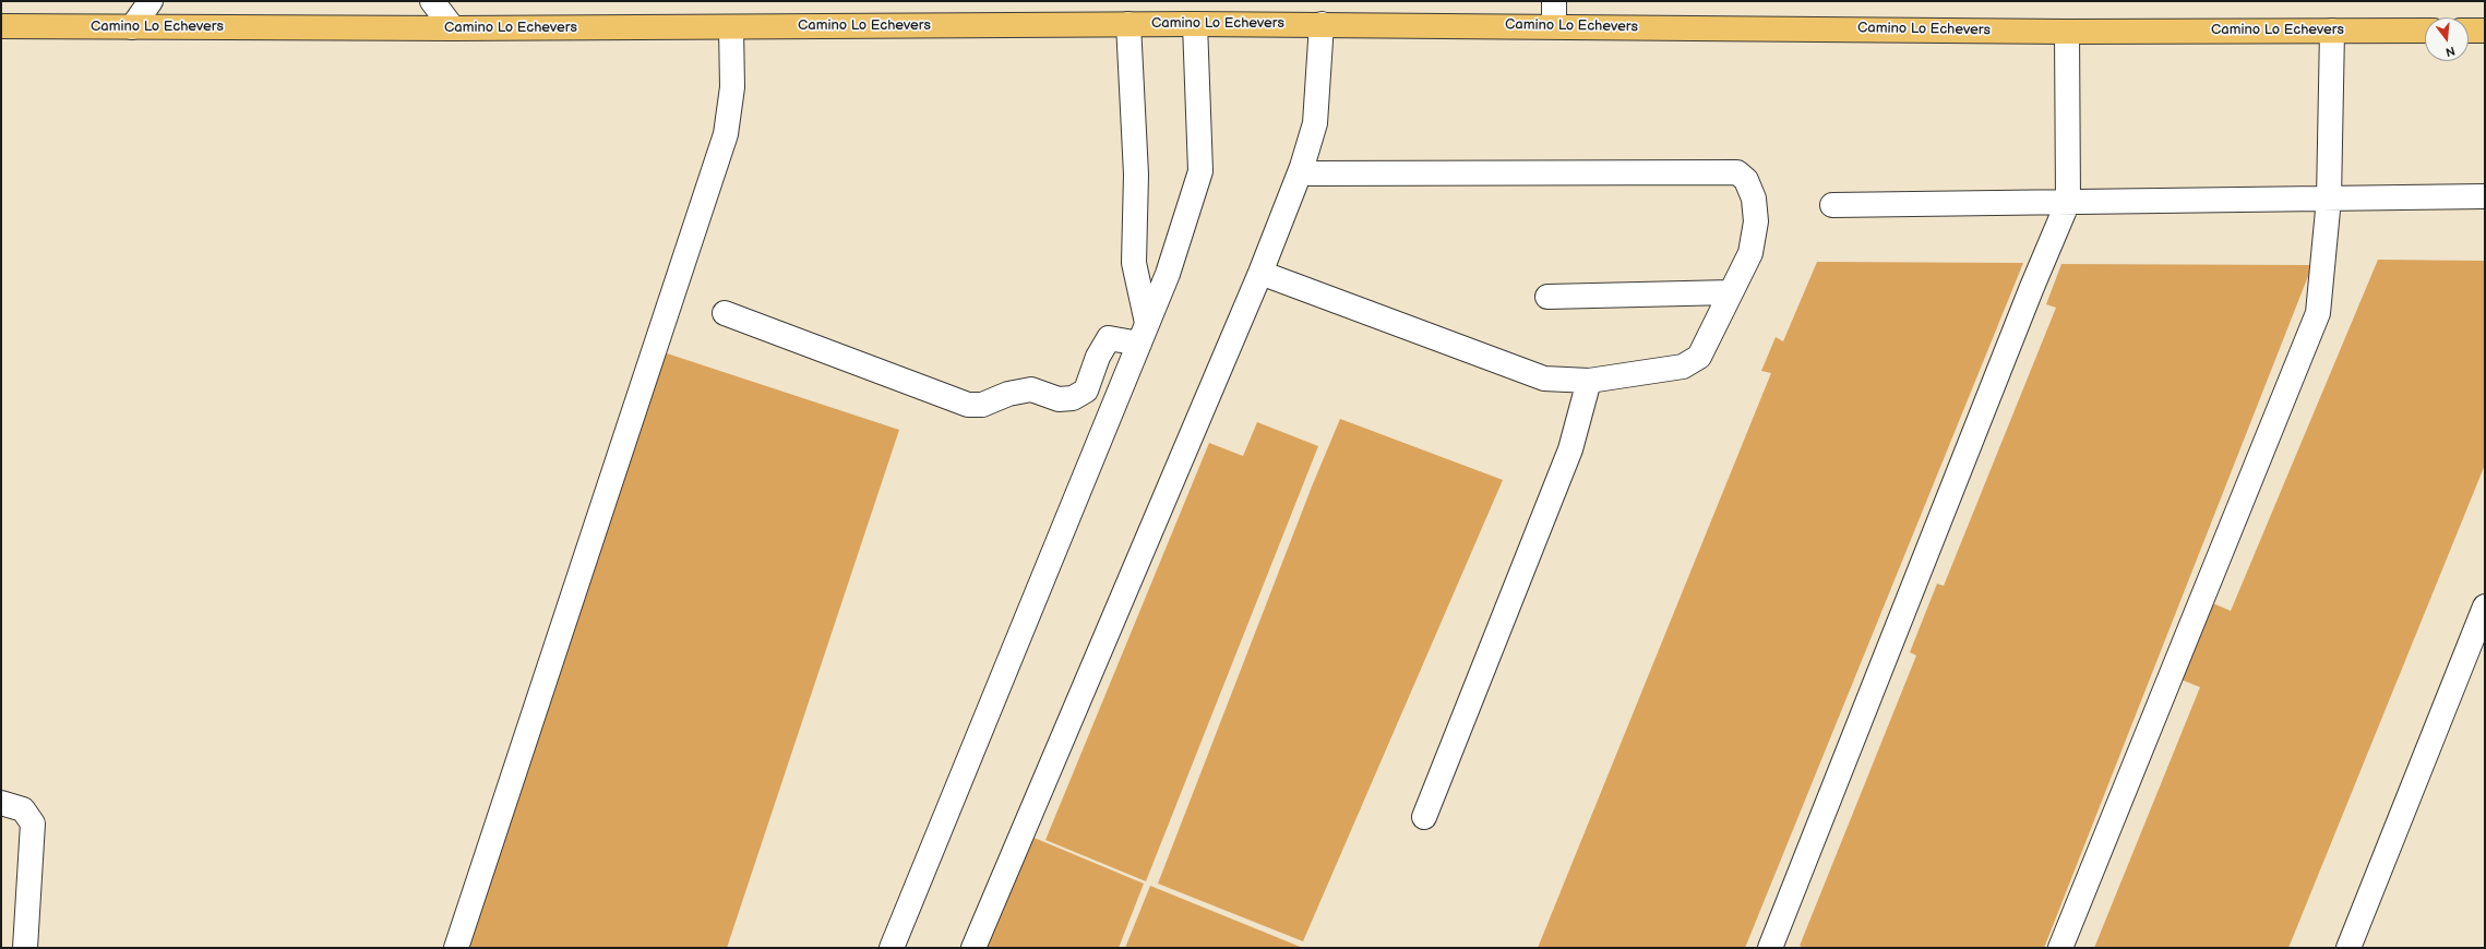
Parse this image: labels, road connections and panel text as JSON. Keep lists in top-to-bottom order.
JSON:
{
  "streets": {
    "main road": ["Camino Lo Echevers"]
  },
  "north": "bottom"
}
